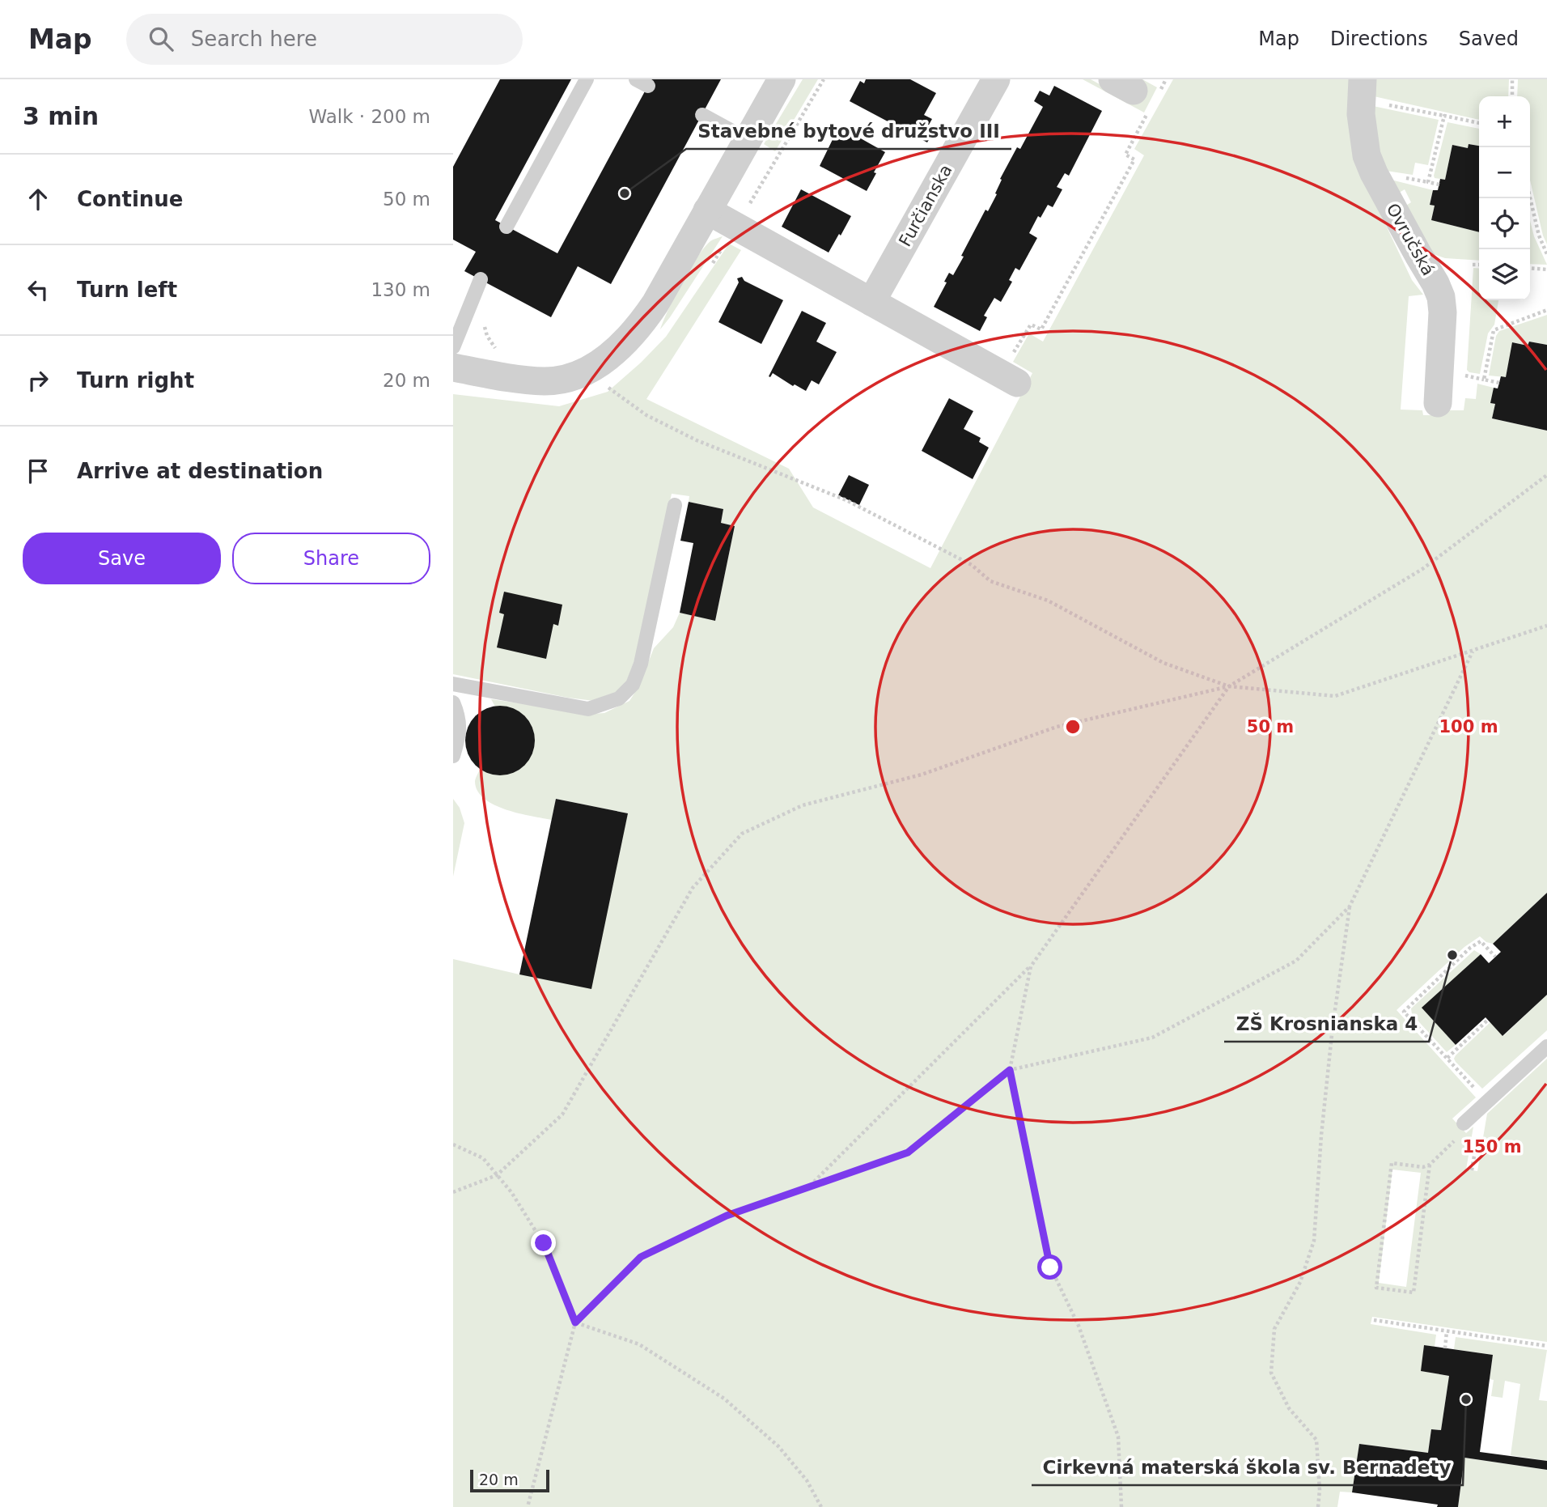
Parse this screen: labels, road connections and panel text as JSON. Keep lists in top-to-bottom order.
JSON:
{
  "streets": {
    "street": ["Furčianska", "Ovručská"]
  },
  "places": ["Stavebné bytové družstvo III", "ZŠ Krosnianska 4", "Cirkevná materská škola sv. Bernadety"],
  "scale_bar": "20 m",
  "page": {
    "header": "Map",
    "search": "Search here",
    "nav": ["Map", "Directions", "Saved"],
    "heading": ["3 min", "Walk · 200 m"],
    "map_buttons": ["+", "−"],
    "list": [
      ["Continue", "50 m"],
      ["Turn left", "130 m"],
      ["Turn right", "20 m"],
      "Arrive at destination"
    ],
    "buttons": ["Save", "Share"],
    "scale": "20 m"
  },
  "rings": ["50 m", "100 m", "150 m"]
}
